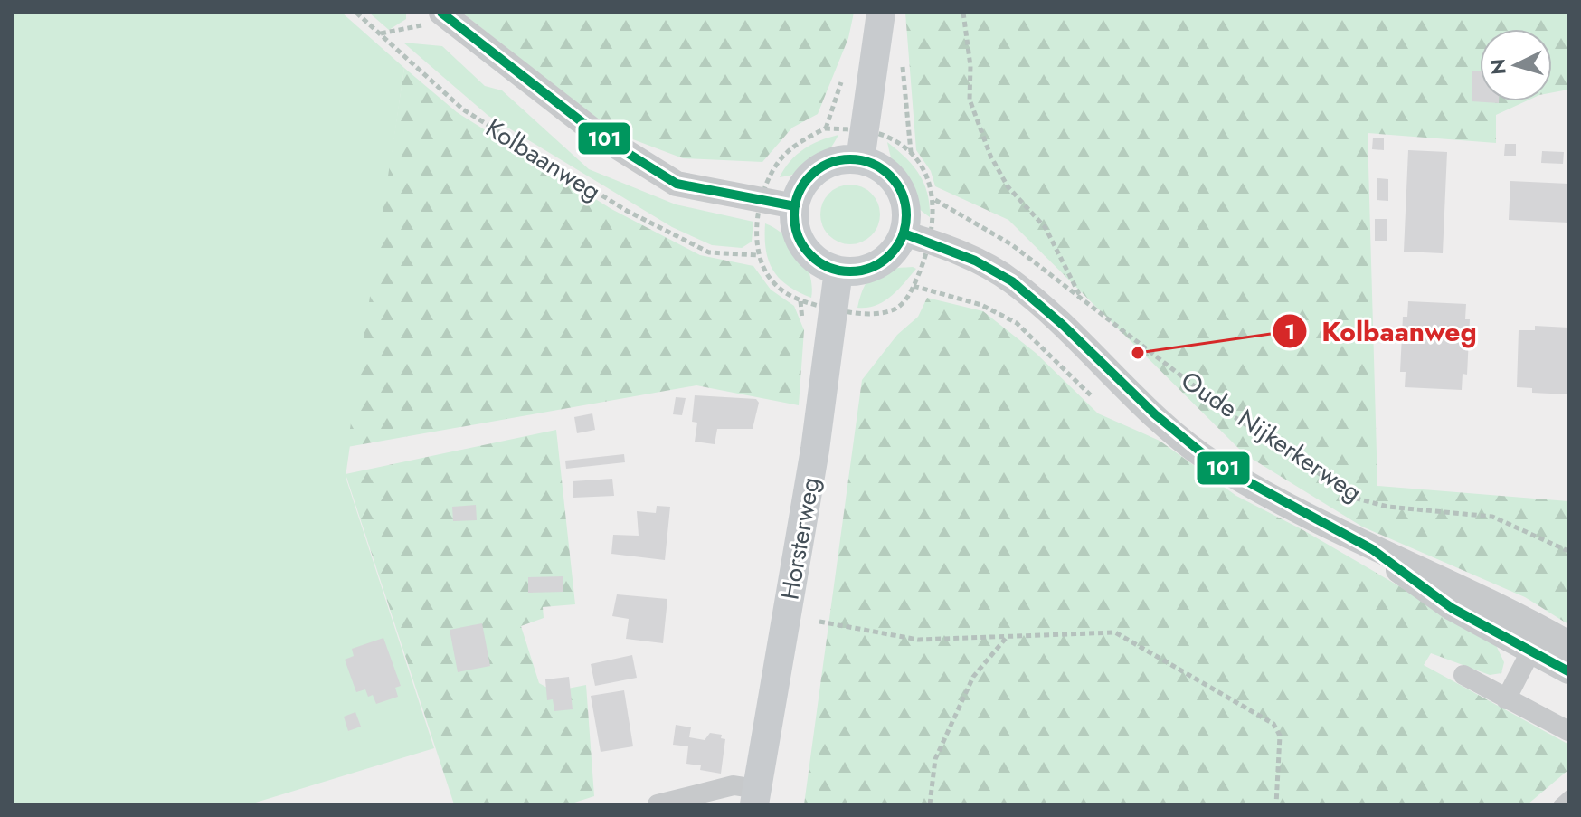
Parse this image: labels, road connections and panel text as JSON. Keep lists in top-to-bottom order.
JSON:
{
  "streets": {
    "main road": ["Horsterweg"],
    "street": ["Kolbaanweg", "Oude Nijkerkerweg"]
  },
  "crossings": [
    ["Kolbaanweg", "Oude Nijkerkerweg"],
    ["Kolbaanweg", "Horsterweg"],
    ["Oude Nijkerkerweg", "Horsterweg"]
  ],
  "places": ["Kolbaanweg"],
  "lines": ["transit line 101"],
  "north": "left"
}
